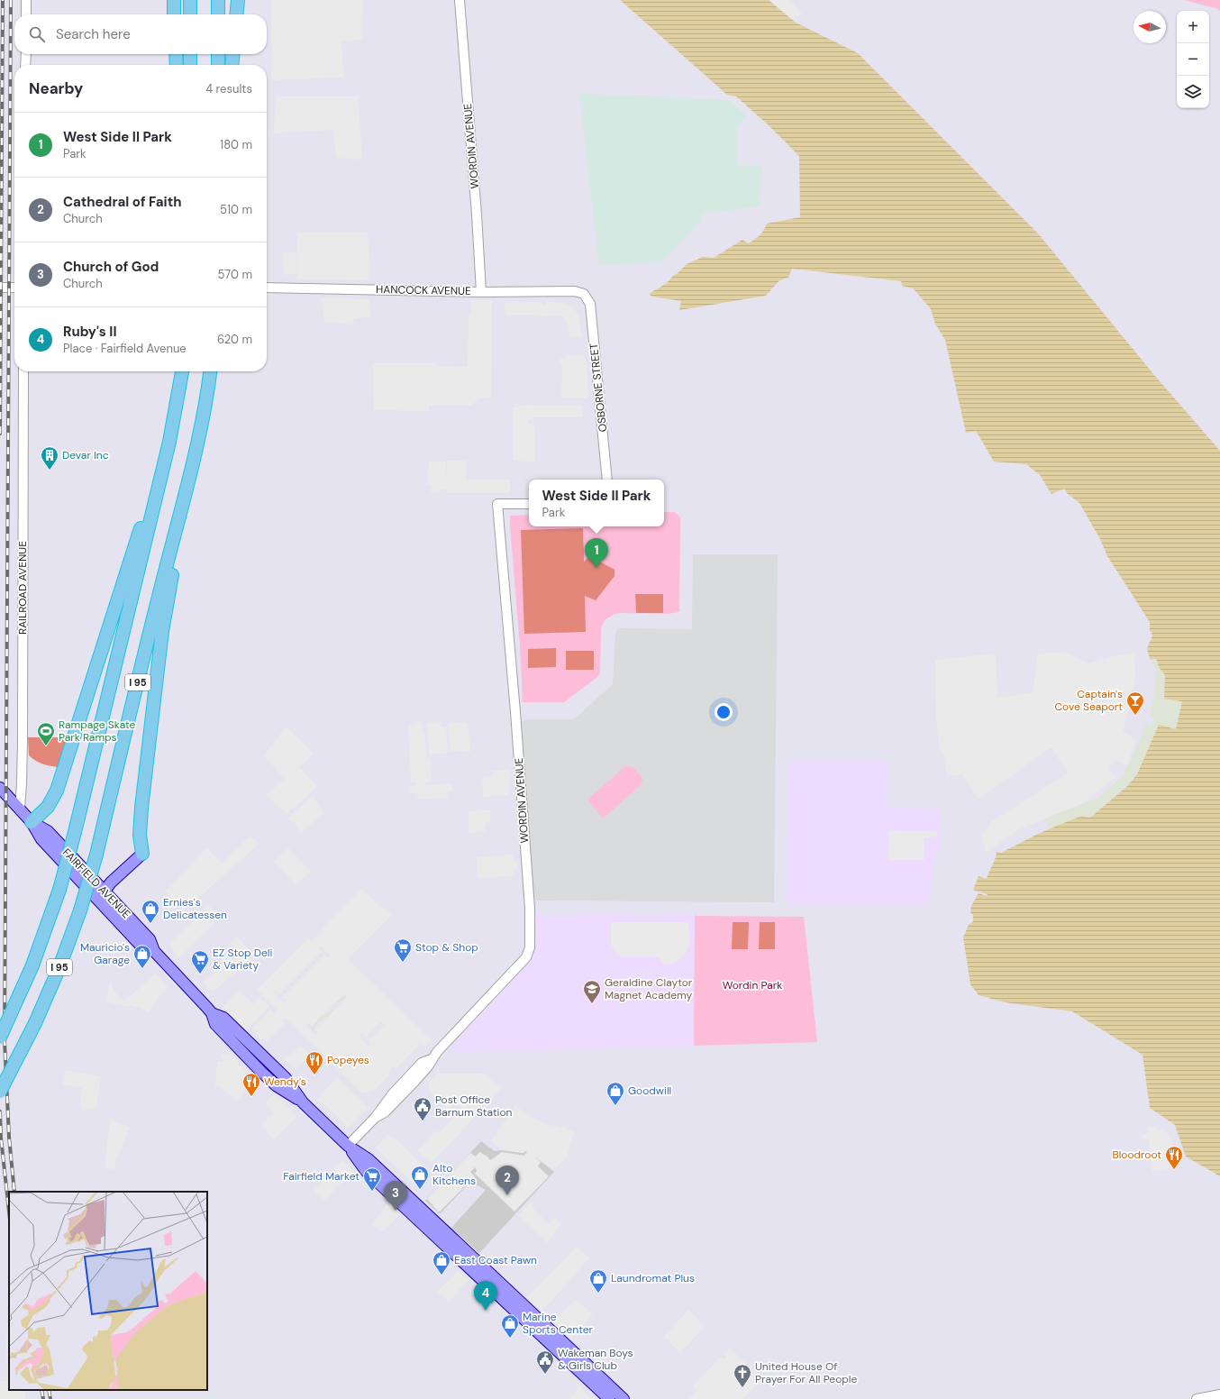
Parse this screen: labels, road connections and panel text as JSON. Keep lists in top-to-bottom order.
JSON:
{
  "streets": {
    "highway": ["I 95"],
    "main road": ["FAIRFIELD AVENUE"],
    "street": [
      "WORDIN AVENUE",
      "HANCOCK AVENUE",
      "OSBORNE STREET",
      "RAILROAD AVENUE"
    ]
  },
  "crossings": [
    ["WORDIN AVENUE", "HANCOCK AVENUE"],
    ["WORDIN AVENUE", "FAIRFIELD AVENUE"],
    ["HANCOCK AVENUE", "OSBORNE STREET"],
    ["RAILROAD AVENUE", "FAIRFIELD AVENUE"]
  ],
  "parks": ["Wordin Park"],
  "places": {
    "building": ["Devar Inc"],
    "bar": ["Captain's Cove Seaport"],
    "sports": ["Rampage Skate Park Ramps"],
    "shop": [
      "Ernies's Delicatessen",
      "Mauricio's Garage",
      "Goodwill",
      "Alto Kitchens",
      "East Coast Pawn",
      "Laundromat Plus",
      "Marine Sports Center"
    ],
    "supermarket": ["Stop & Shop", "EZ Stop Deli & Variety", "Fairfield Market"],
    "school or university": ["Geraldine Claytor Magnet Academy"],
    "restaurant": ["Popeyes", "Wendy's", "Bloodroot"],
    "public building": ["Post Office Barnum Station", "Wakeman Boys & Girls Club"],
    "church": ["United House Of Prayer For All People"]
  },
  "north": "left",
  "page": {
    "map_buttons": ["+", "−"],
    "search": "Search here",
    "heading": ["Nearby", "4 results"],
    "list": [
      {
        "mark": "1",
        "name": "West Side II Park",
        "note": "Park",
        "value": "180 m"
      },
      {
        "mark": "2",
        "name": "Cathedral of Faith",
        "note": "Church",
        "value": "510 m"
      },
      {
        "mark": "3",
        "name": "Church of God",
        "note": "Church",
        "value": "570 m"
      },
      {
        "mark": "4",
        "name": "Ruby's II",
        "note": "Place · Fairfield Avenue",
        "value": "620 m"
      }
    ],
    "popup": ["West Side II Park", "Park"],
    "pins": [
      "1",
      "2",
      "3",
      "4"
    ]
  }
}
